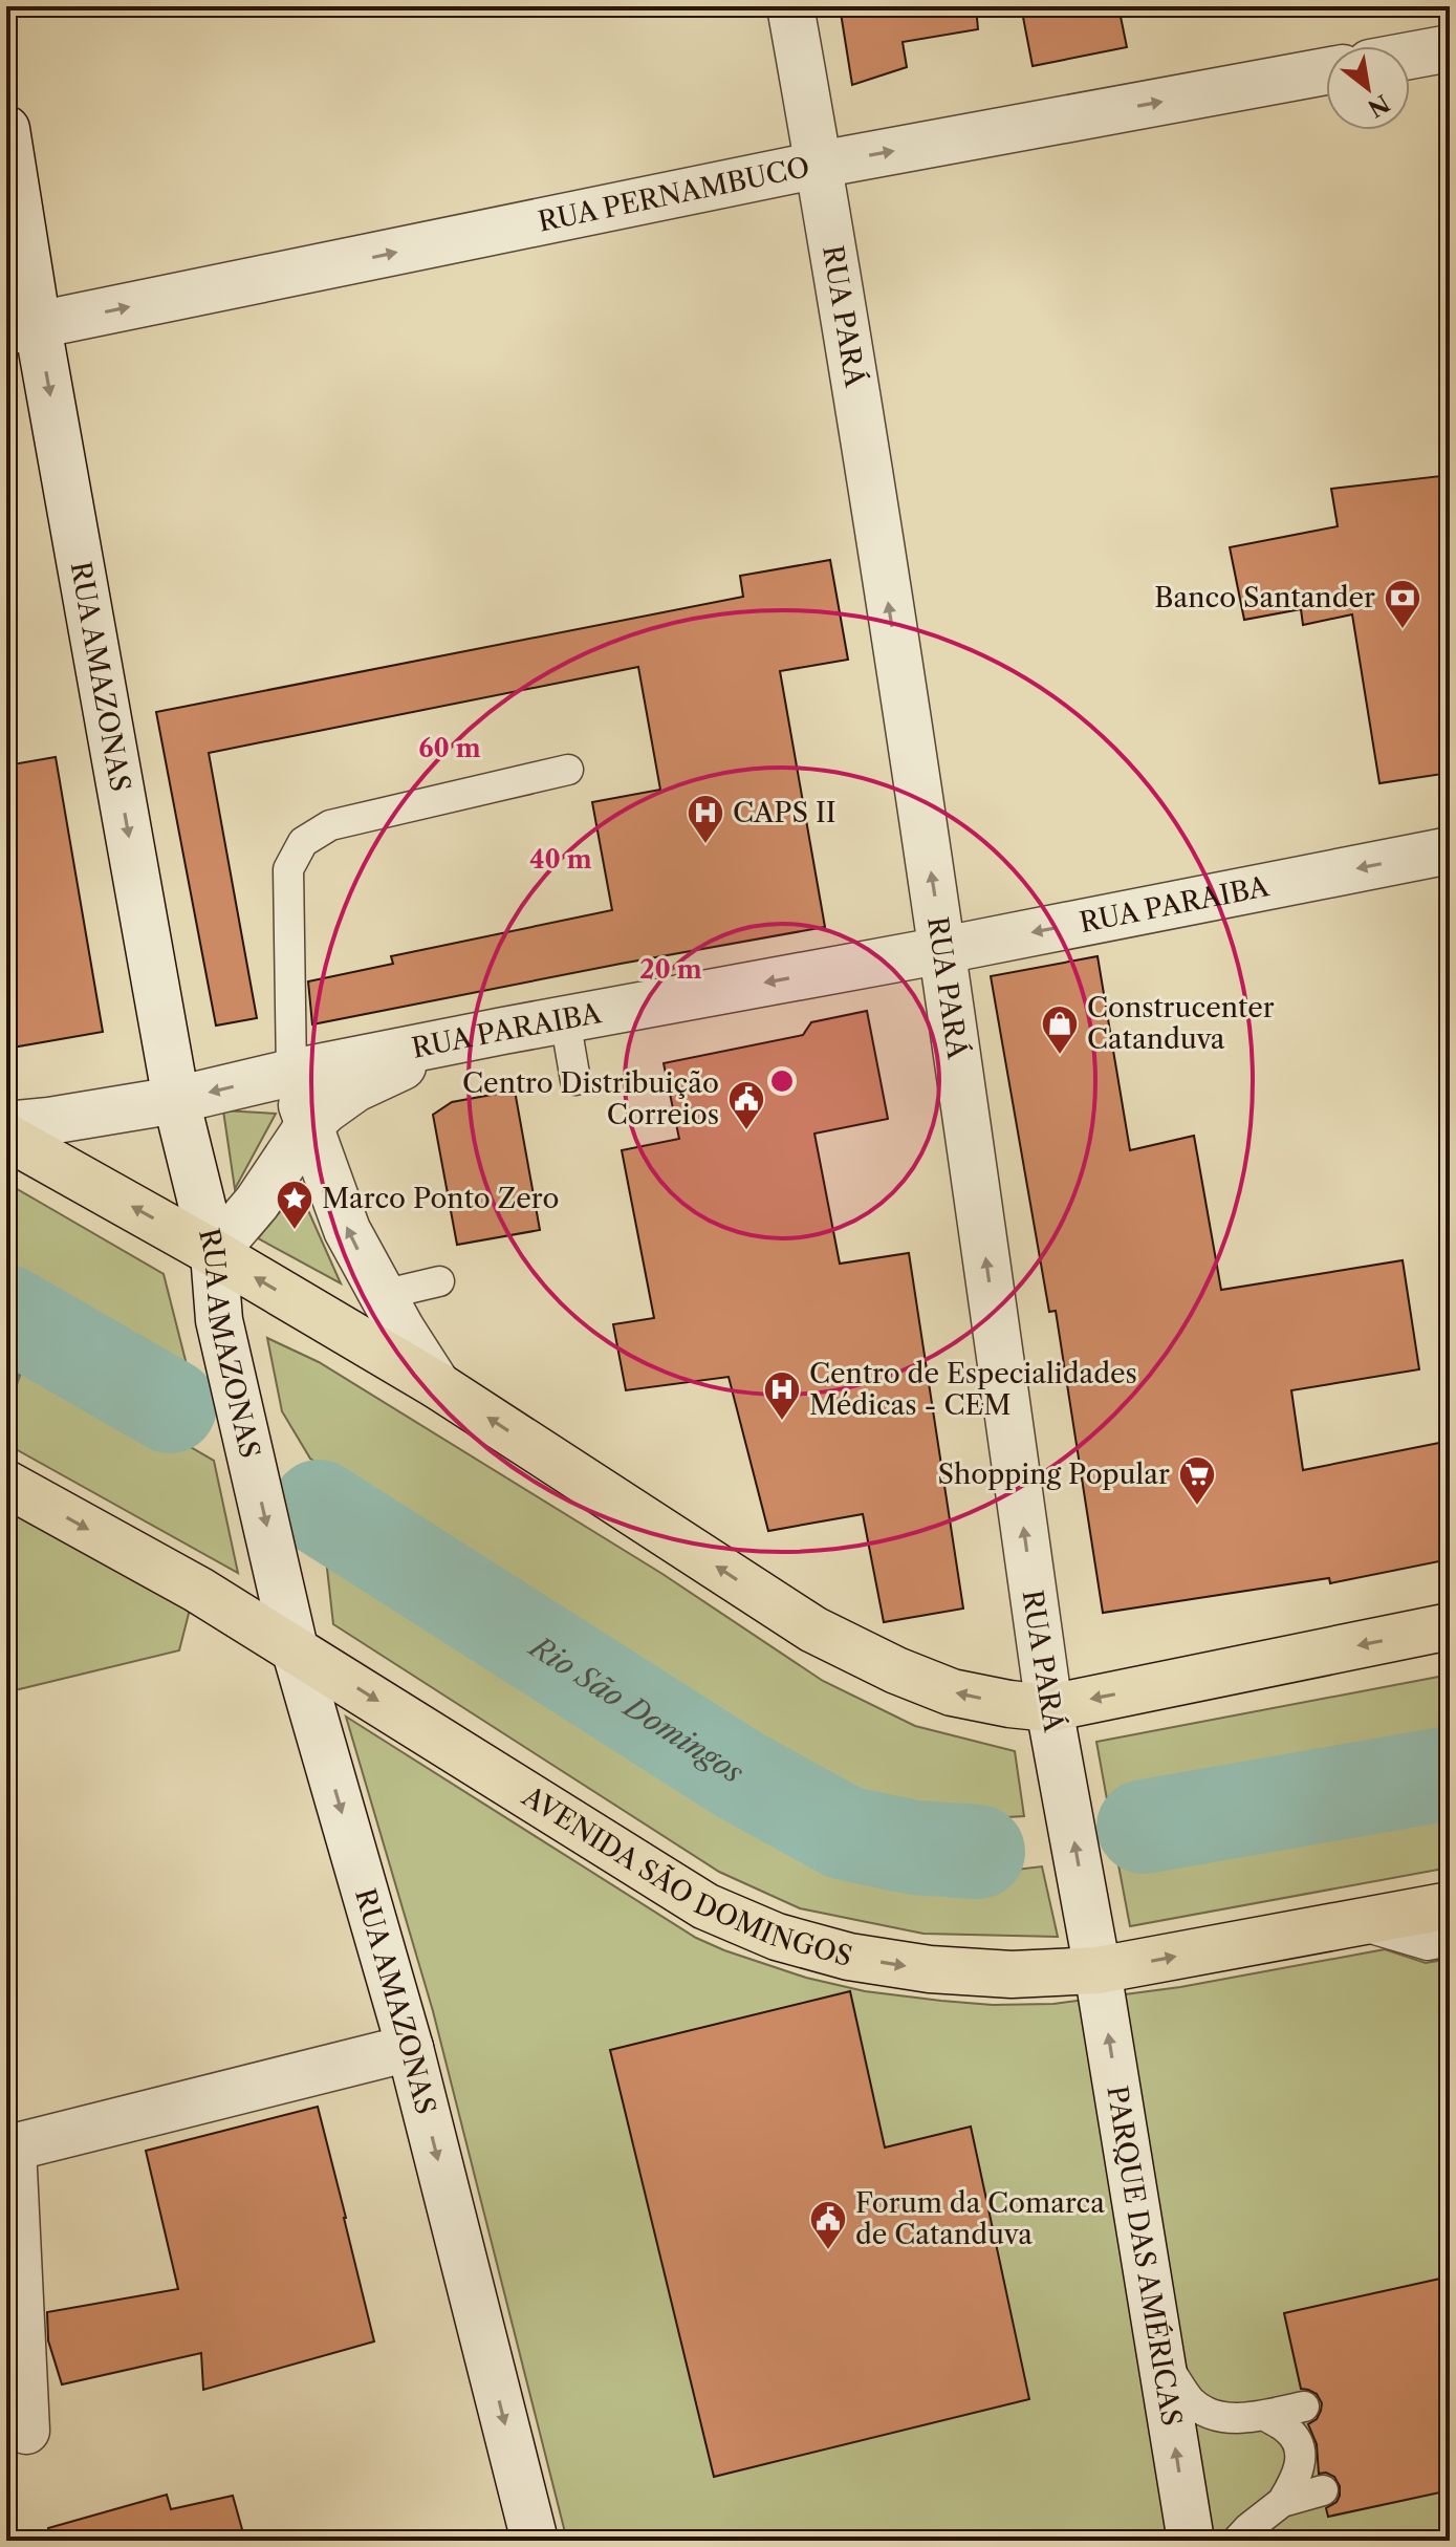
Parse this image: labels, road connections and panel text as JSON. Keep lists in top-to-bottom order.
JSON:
{
  "streets": {
    "main road": ["AVENIDA SÃO DOMINGOS"],
    "street": [
      "RUA PERNAMBUCO",
      "RUA PARÁ",
      "RUA AMAZONAS",
      "RUA PARAIBA",
      "PARQUE DAS AMÉRICAS"
    ]
  },
  "crossings": [
    ["RUA PERNAMBUCO", "RUA PARÁ"],
    ["RUA PERNAMBUCO", "RUA AMAZONAS"],
    ["RUA PARÁ", "RUA PARAIBA"],
    ["RUA PARÁ", "AVENIDA SÃO DOMINGOS"],
    ["RUA PARÁ", "PARQUE DAS AMÉRICAS"],
    ["RUA AMAZONAS", "RUA PARAIBA"],
    ["RUA AMAZONAS", "AVENIDA SÃO DOMINGOS"],
    ["AVENIDA SÃO DOMINGOS", "PARQUE DAS AMÉRICAS"]
  ],
  "one_way": [
    "RUA PERNAMBUCO",
    "RUA PARÁ",
    "RUA AMAZONAS",
    "RUA PARAIBA",
    "PARQUE DAS AMÉRICAS"
  ],
  "water": ["Rio São Domingos"],
  "places": {
    "bank": ["Banco Santander"],
    "hospital": ["CAPS II", "Centro de Especialidades Médicas - CEM"],
    "shop": ["Construcenter Catanduva"],
    "public building": ["Centro Distribuição Correios", "Forum da Comarca de Catanduva"],
    "place": ["Marco Ponto Zero"],
    "supermarket": ["Shopping Popular"]
  },
  "north": "bottom right",
  "rings": ["60 m", "40 m", "20 m"]
}
